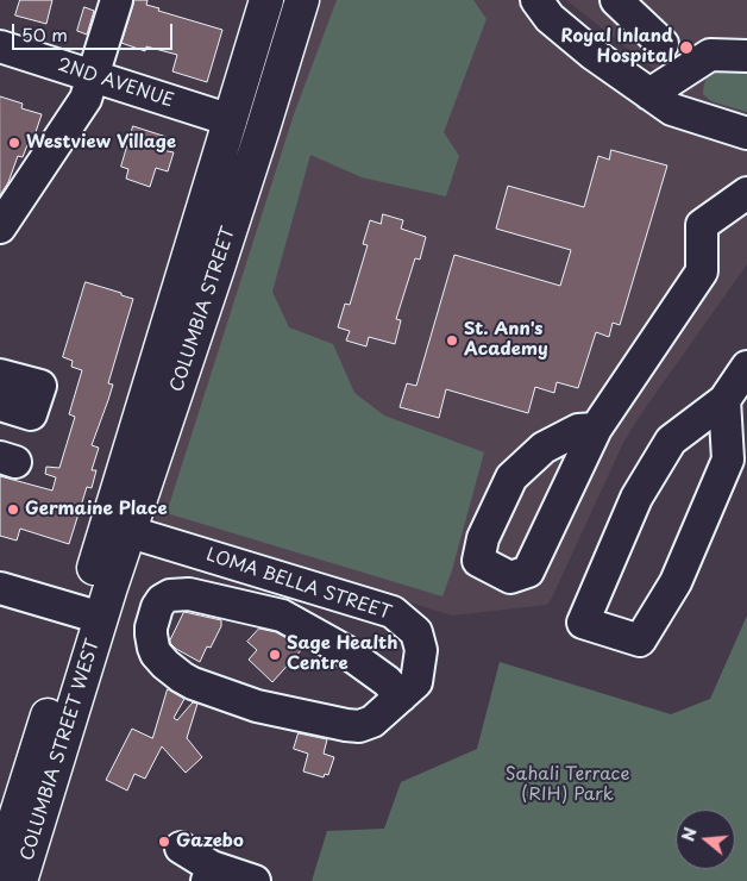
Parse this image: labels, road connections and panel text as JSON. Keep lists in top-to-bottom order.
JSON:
{
  "streets": {
    "main road": ["COLUMBIA STREET", "COLUMBIA STREET WEST"],
    "street": ["2ND AVENUE", "LOMA BELLA STREET"]
  },
  "crossings": [
    ["2ND AVENUE", "COLUMBIA STREET"],
    ["COLUMBIA STREET", "LOMA BELLA STREET"],
    ["COLUMBIA STREET", "COLUMBIA STREET WEST"]
  ],
  "parks": ["Sahali Terrace (RIH) Park"],
  "places": [
    "Royal Inland Hospital",
    "Westview Village",
    "St. Ann's Academy",
    "Germaine Place",
    "Sage Health Centre",
    "Gazebo"
  ],
  "scale_bar": "50 m",
  "north": "left"
}
